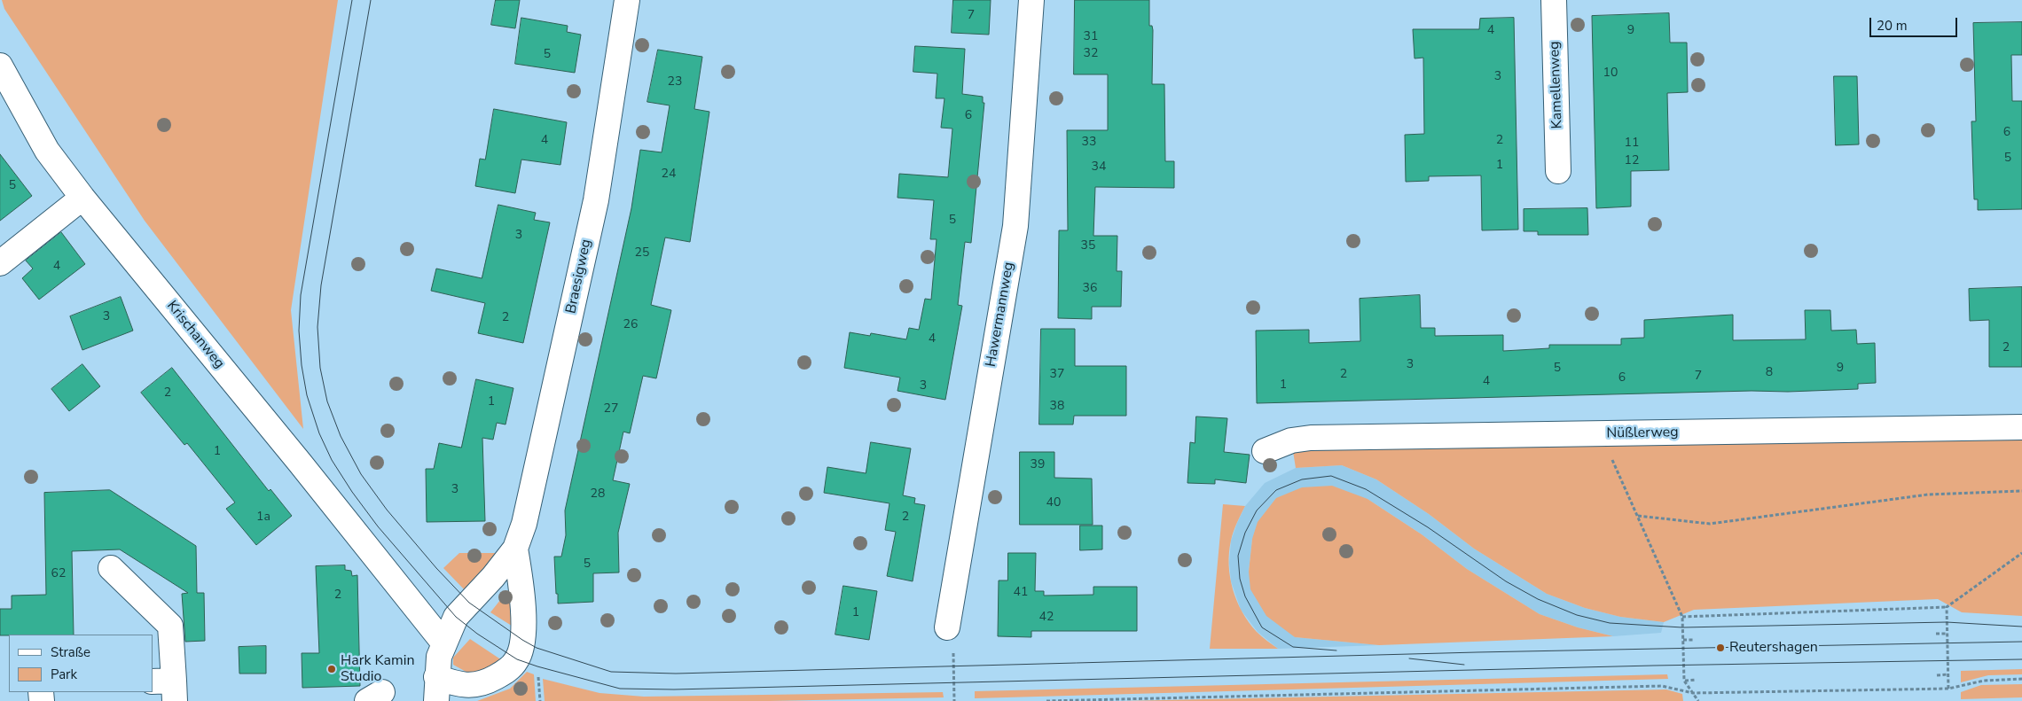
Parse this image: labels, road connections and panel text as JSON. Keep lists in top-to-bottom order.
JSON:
{
  "streets": {
    "street": [
      "Kamellenweg",
      "Braesigweg",
      "Hawermannweg",
      "Krischanweg",
      "Nüßlerweg"
    ]
  },
  "places": ["Reutershagen", "Hark Kamin Studio"],
  "house_numbers": [
    "7",
    "4",
    "9",
    "31",
    "32",
    "5",
    "10",
    "3",
    "23",
    "6",
    "6",
    "4",
    "2",
    "33",
    "11",
    "5",
    "12",
    "1",
    "34",
    "24",
    "5",
    "5",
    "3",
    "35",
    "25",
    "4",
    "36",
    "3",
    "2",
    "26",
    "4",
    "2",
    "3",
    "5",
    "9",
    "8",
    "37",
    "2",
    "7",
    "6",
    "4",
    "1",
    "3",
    "2",
    "1",
    "38",
    "27",
    "1",
    "39",
    "3",
    "28",
    "40",
    "1a",
    "2",
    "5",
    "62",
    "41",
    "2",
    "1",
    "42"
  ],
  "legend": ["Straße", "Park"],
  "scale_bar": "20 m"
}
